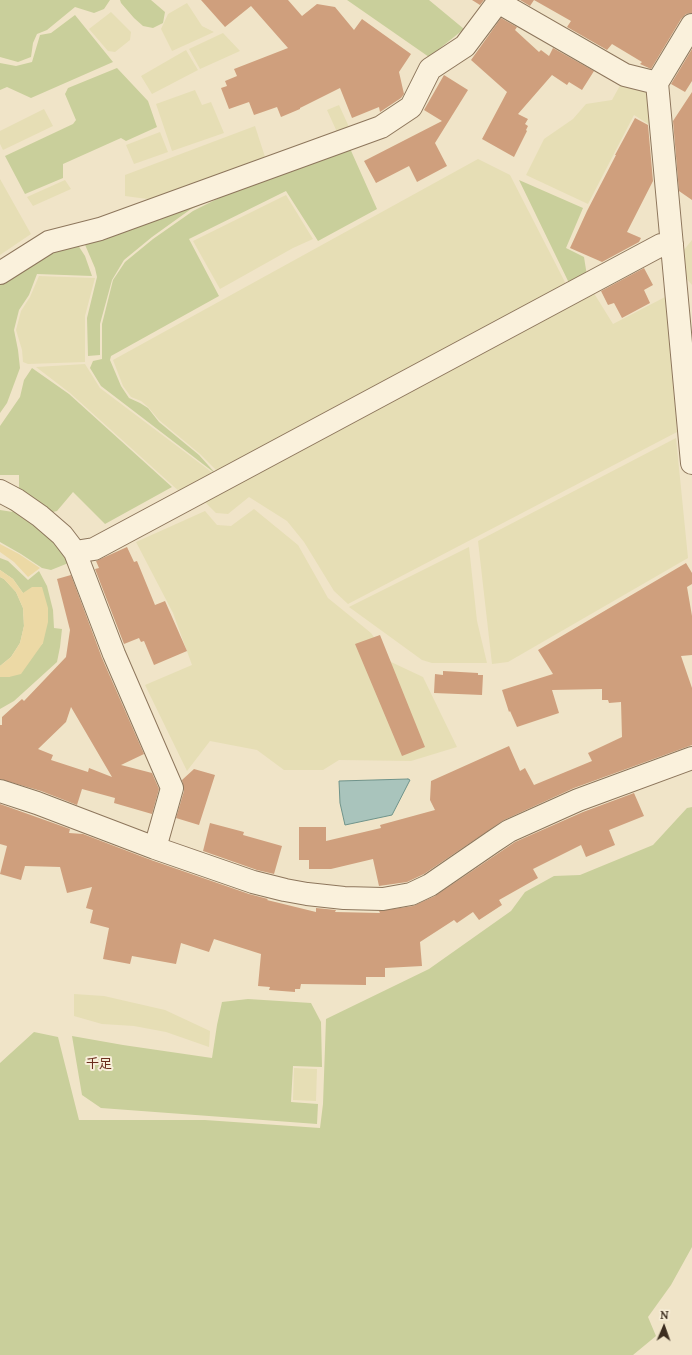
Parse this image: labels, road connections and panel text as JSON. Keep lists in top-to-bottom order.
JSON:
{
  "districts": ["千足"],
  "north": "top"
}
